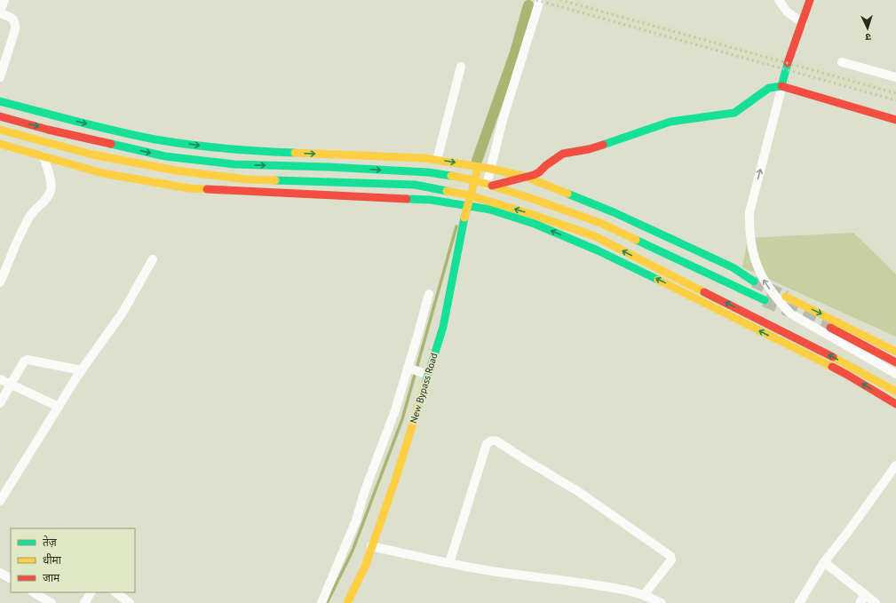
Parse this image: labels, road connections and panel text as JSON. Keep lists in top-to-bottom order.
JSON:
{
  "streets": {
    "main road": ["New Bypass Road"]
  },
  "legend": ["तेज़", "धीमा", "जाम"],
  "north": "bottom"
}
